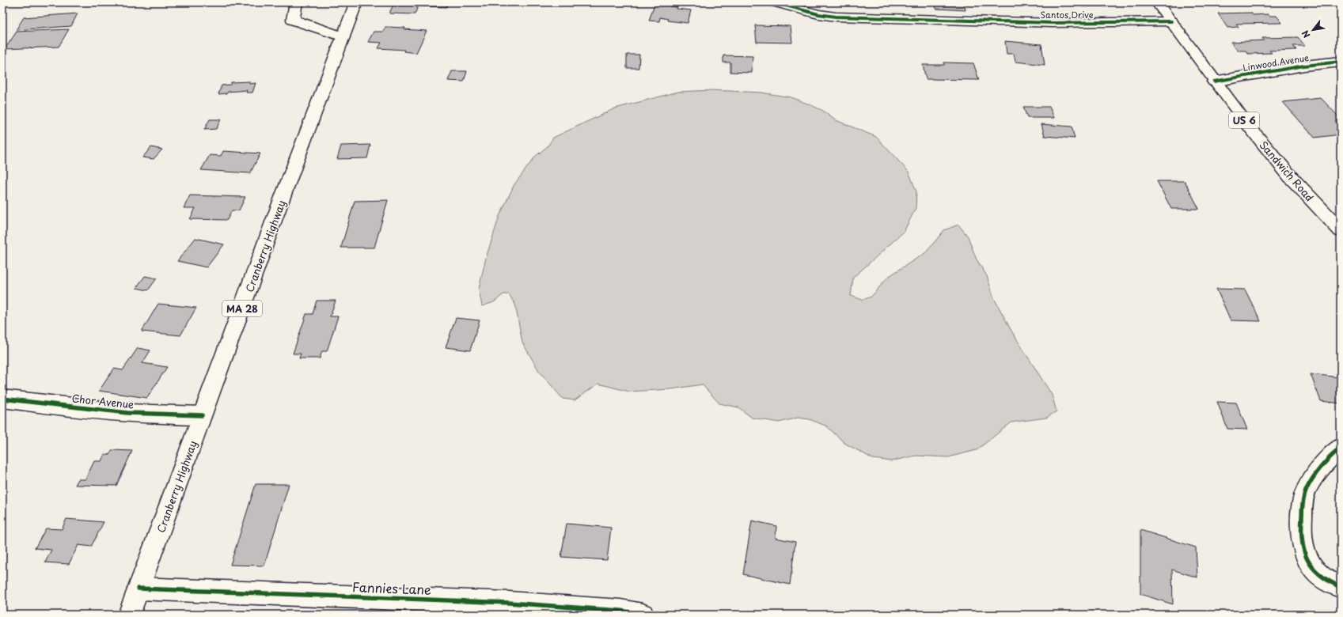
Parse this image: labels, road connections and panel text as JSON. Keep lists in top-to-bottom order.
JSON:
{
  "streets": {
    "street": [
      "Santos Drive",
      "Linwood Avenue",
      "US 6",
      "Sandwich Road",
      "Cranberry Highway",
      "MA 28",
      "Chor Avenue",
      "Fannies Lane"
    ]
  },
  "crossings": [
    ["Santos Drive", "Sandwich Road"],
    ["Linwood Avenue", "Sandwich Road"],
    ["Cranberry Highway", "Chor Avenue"],
    ["Cranberry Highway", "Fannies Lane"]
  ],
  "north": "bottom left"
}
